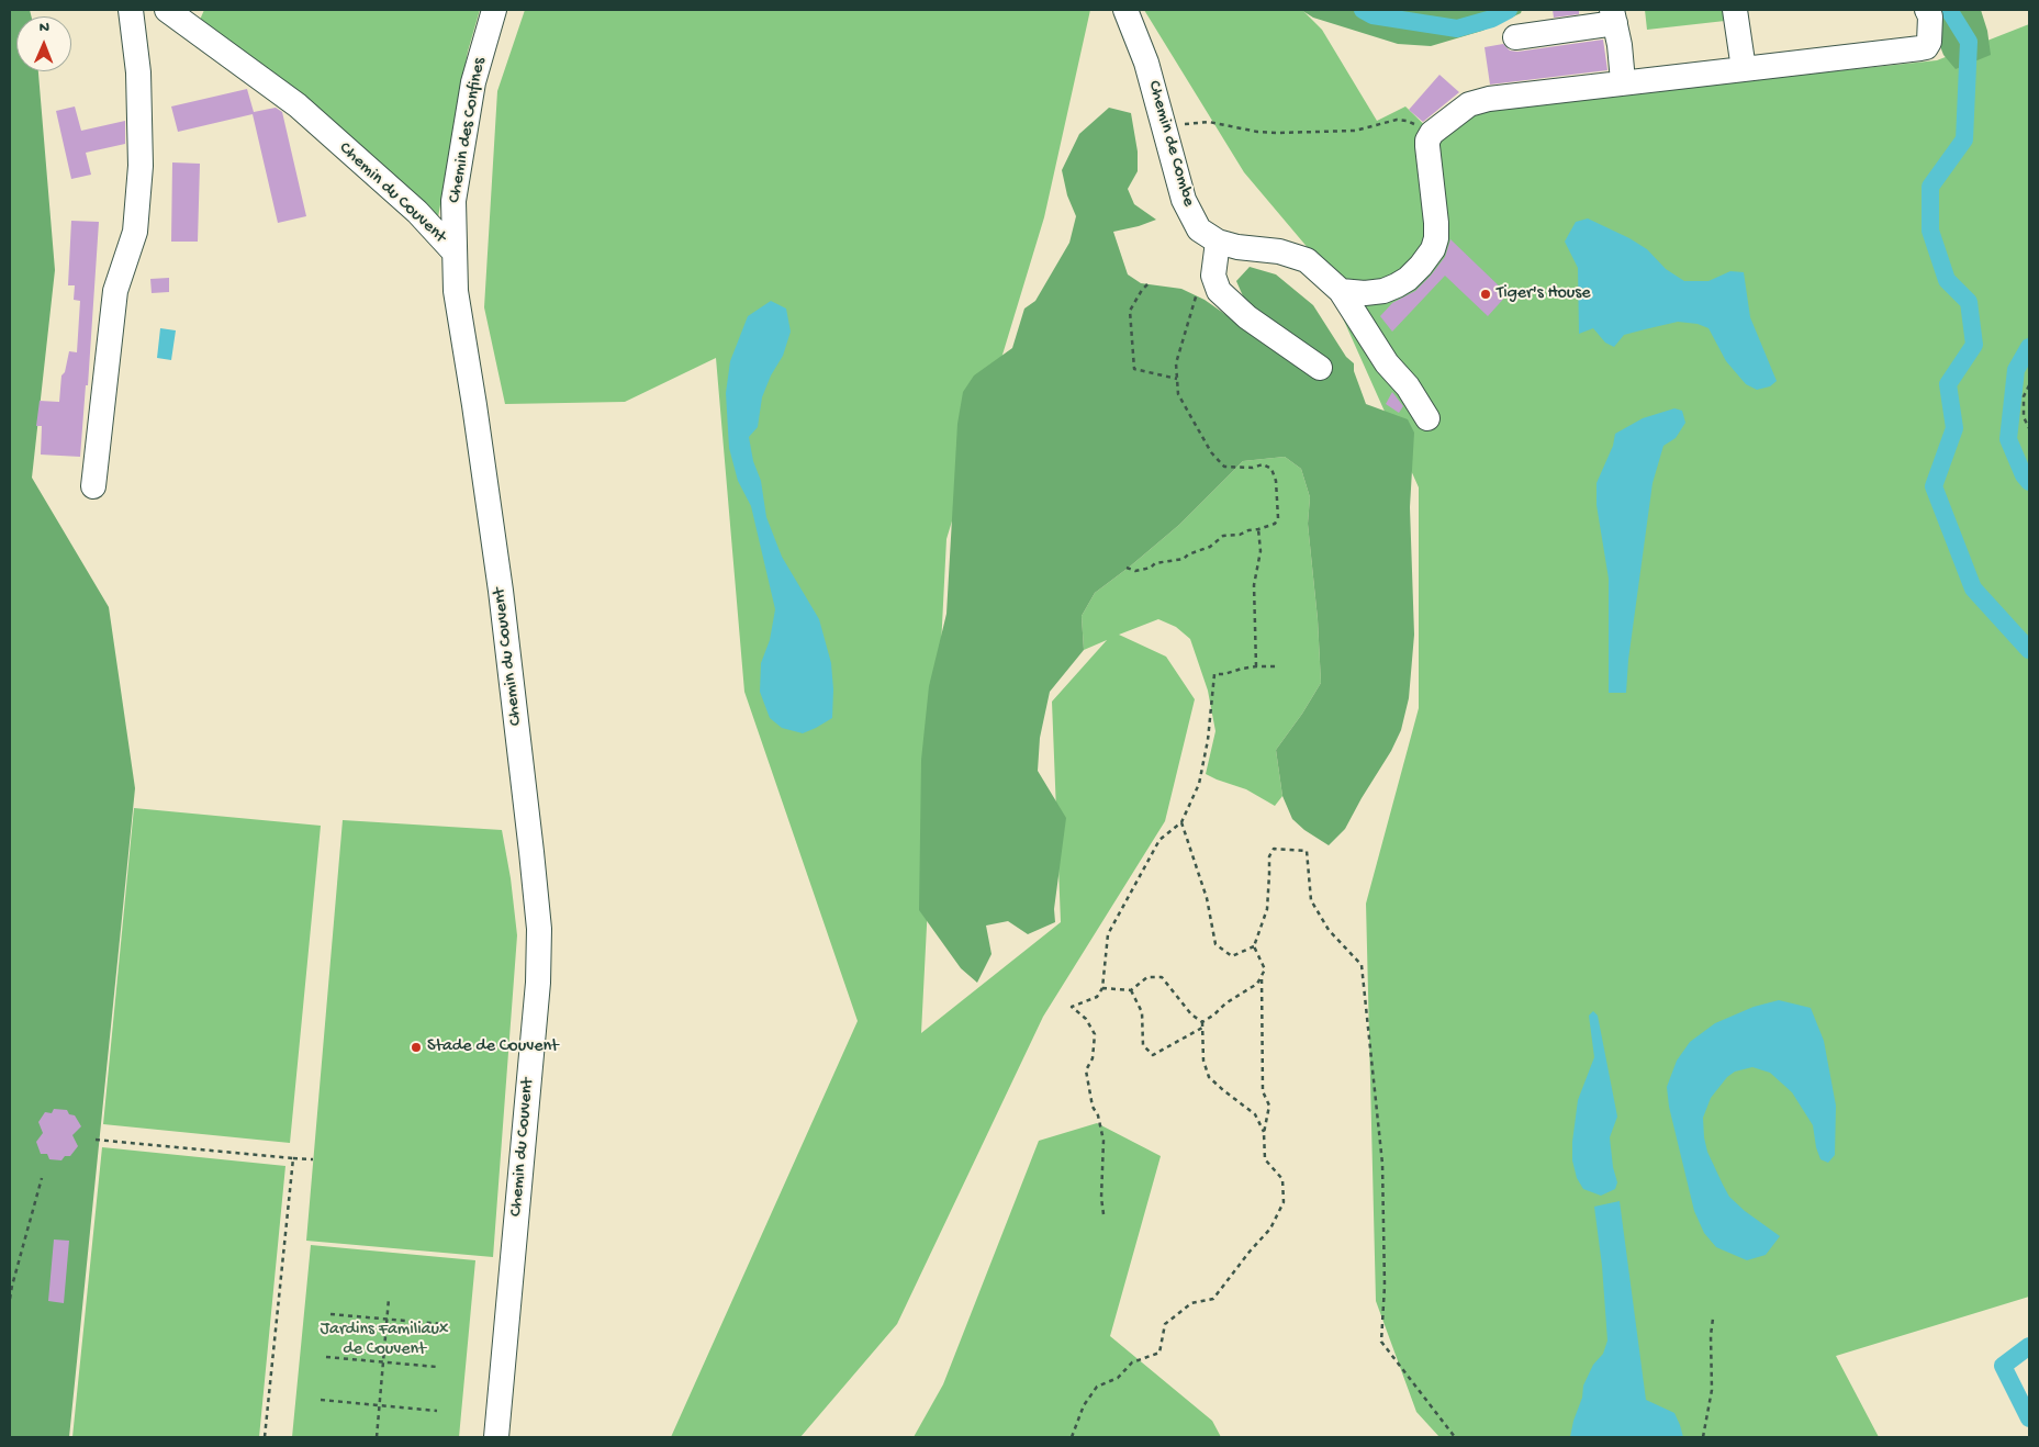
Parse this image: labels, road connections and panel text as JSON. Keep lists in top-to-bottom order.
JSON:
{
  "streets": {
    "street": ["Chemin des Confines", "Chemin de Combe", "Chemin du Couvent"]
  },
  "crossings": [
    ["Chemin des Confines", "Chemin du Couvent"]
  ],
  "parks": ["Jardins Familiaux de Couvent"],
  "places": ["Tiger's House", "Stade de Couvent"],
  "north": "top"
}
